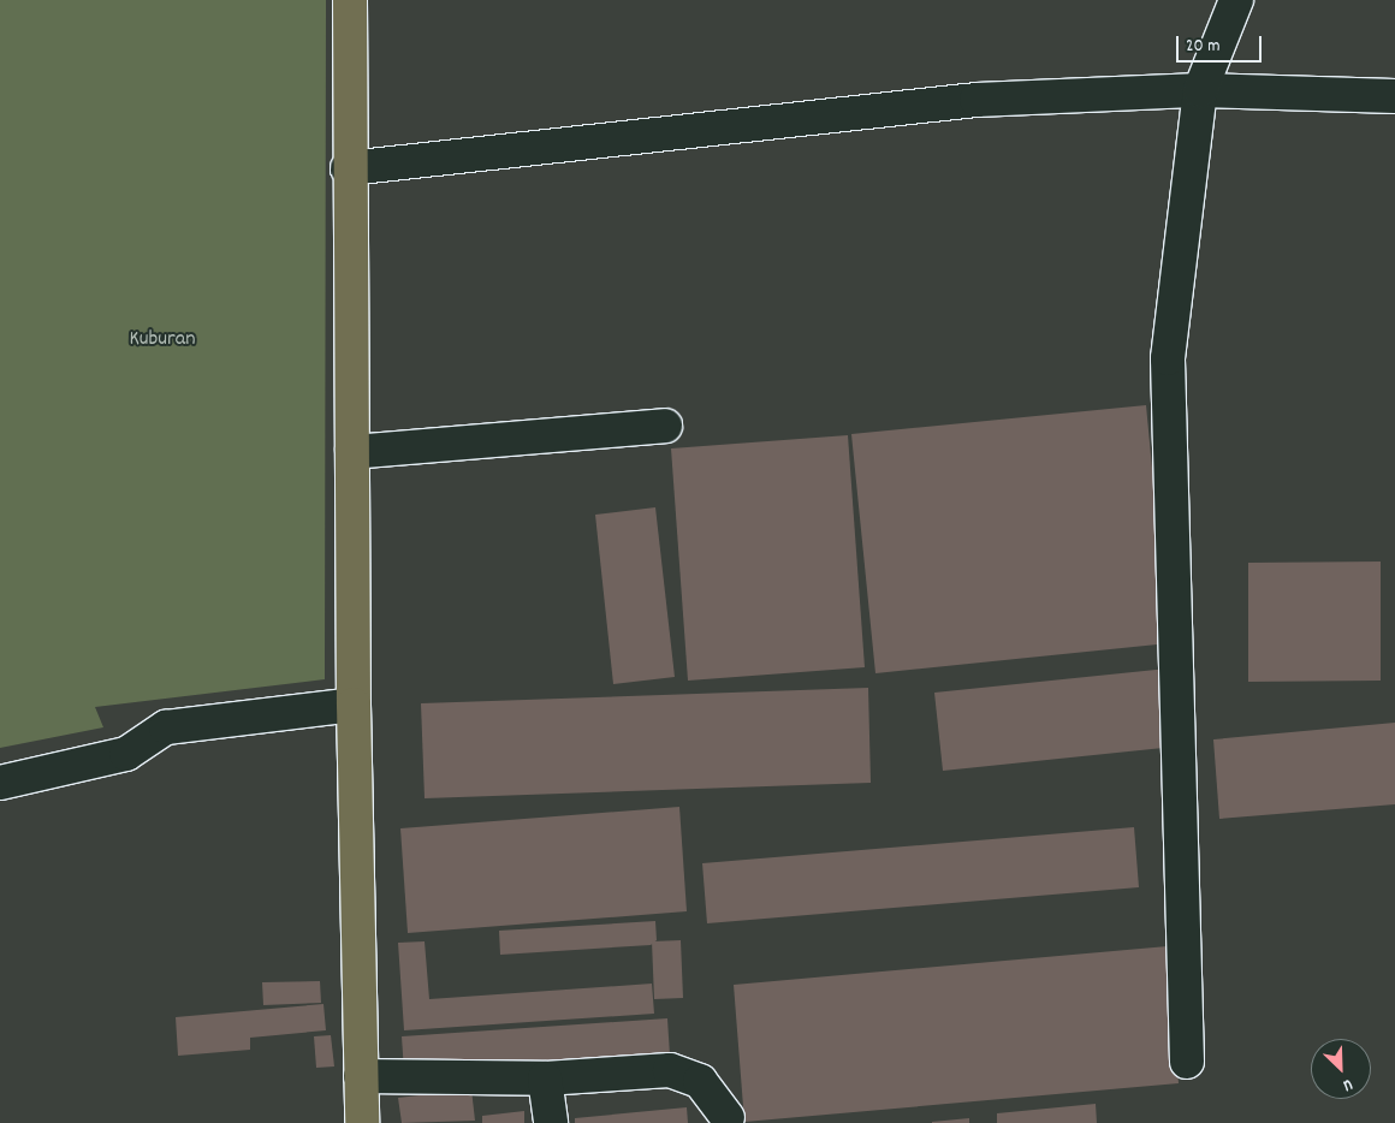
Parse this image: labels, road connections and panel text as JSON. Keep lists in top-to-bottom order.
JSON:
{
  "parks": ["Kuburan"],
  "scale_bar": "20 m",
  "north": "bottom right"
}
